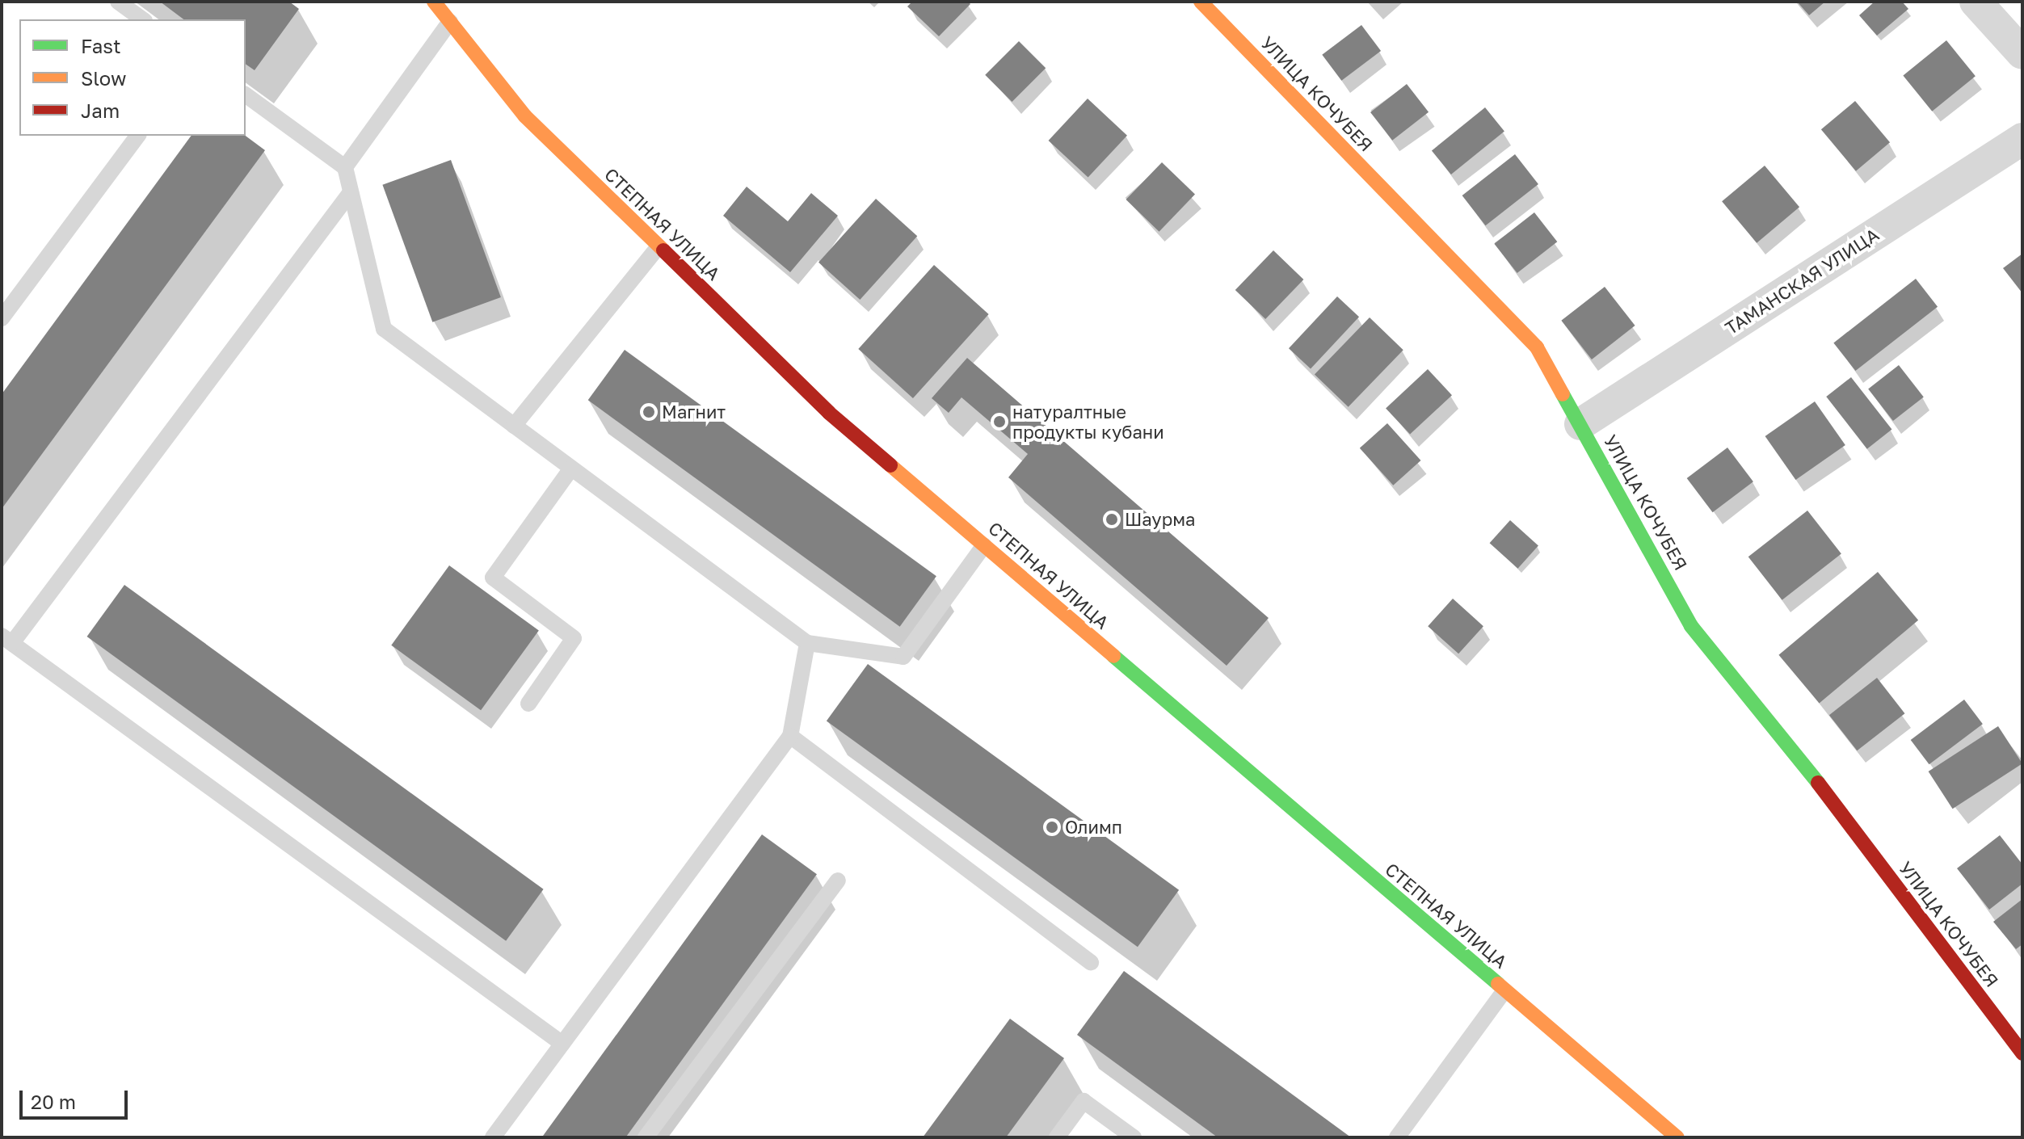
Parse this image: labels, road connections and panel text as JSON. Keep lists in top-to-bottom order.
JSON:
{
  "streets": {
    "main road": ["УЛИЦА КОЧУБЕЯ", "СТЕПНАЯ УЛИЦА"],
    "street": ["ТАМАНСКАЯ УЛИЦА"]
  },
  "crossings": [
    ["УЛИЦА КОЧУБЕЯ", "ТАМАНСКАЯ УЛИЦА"]
  ],
  "places": [
    "Магнит",
    "натуралтные продукты кубани",
    "Шаурма",
    "Олимп"
  ],
  "legend": ["Fast", "Slow", "Jam"],
  "scale_bar": "20 m"
}
